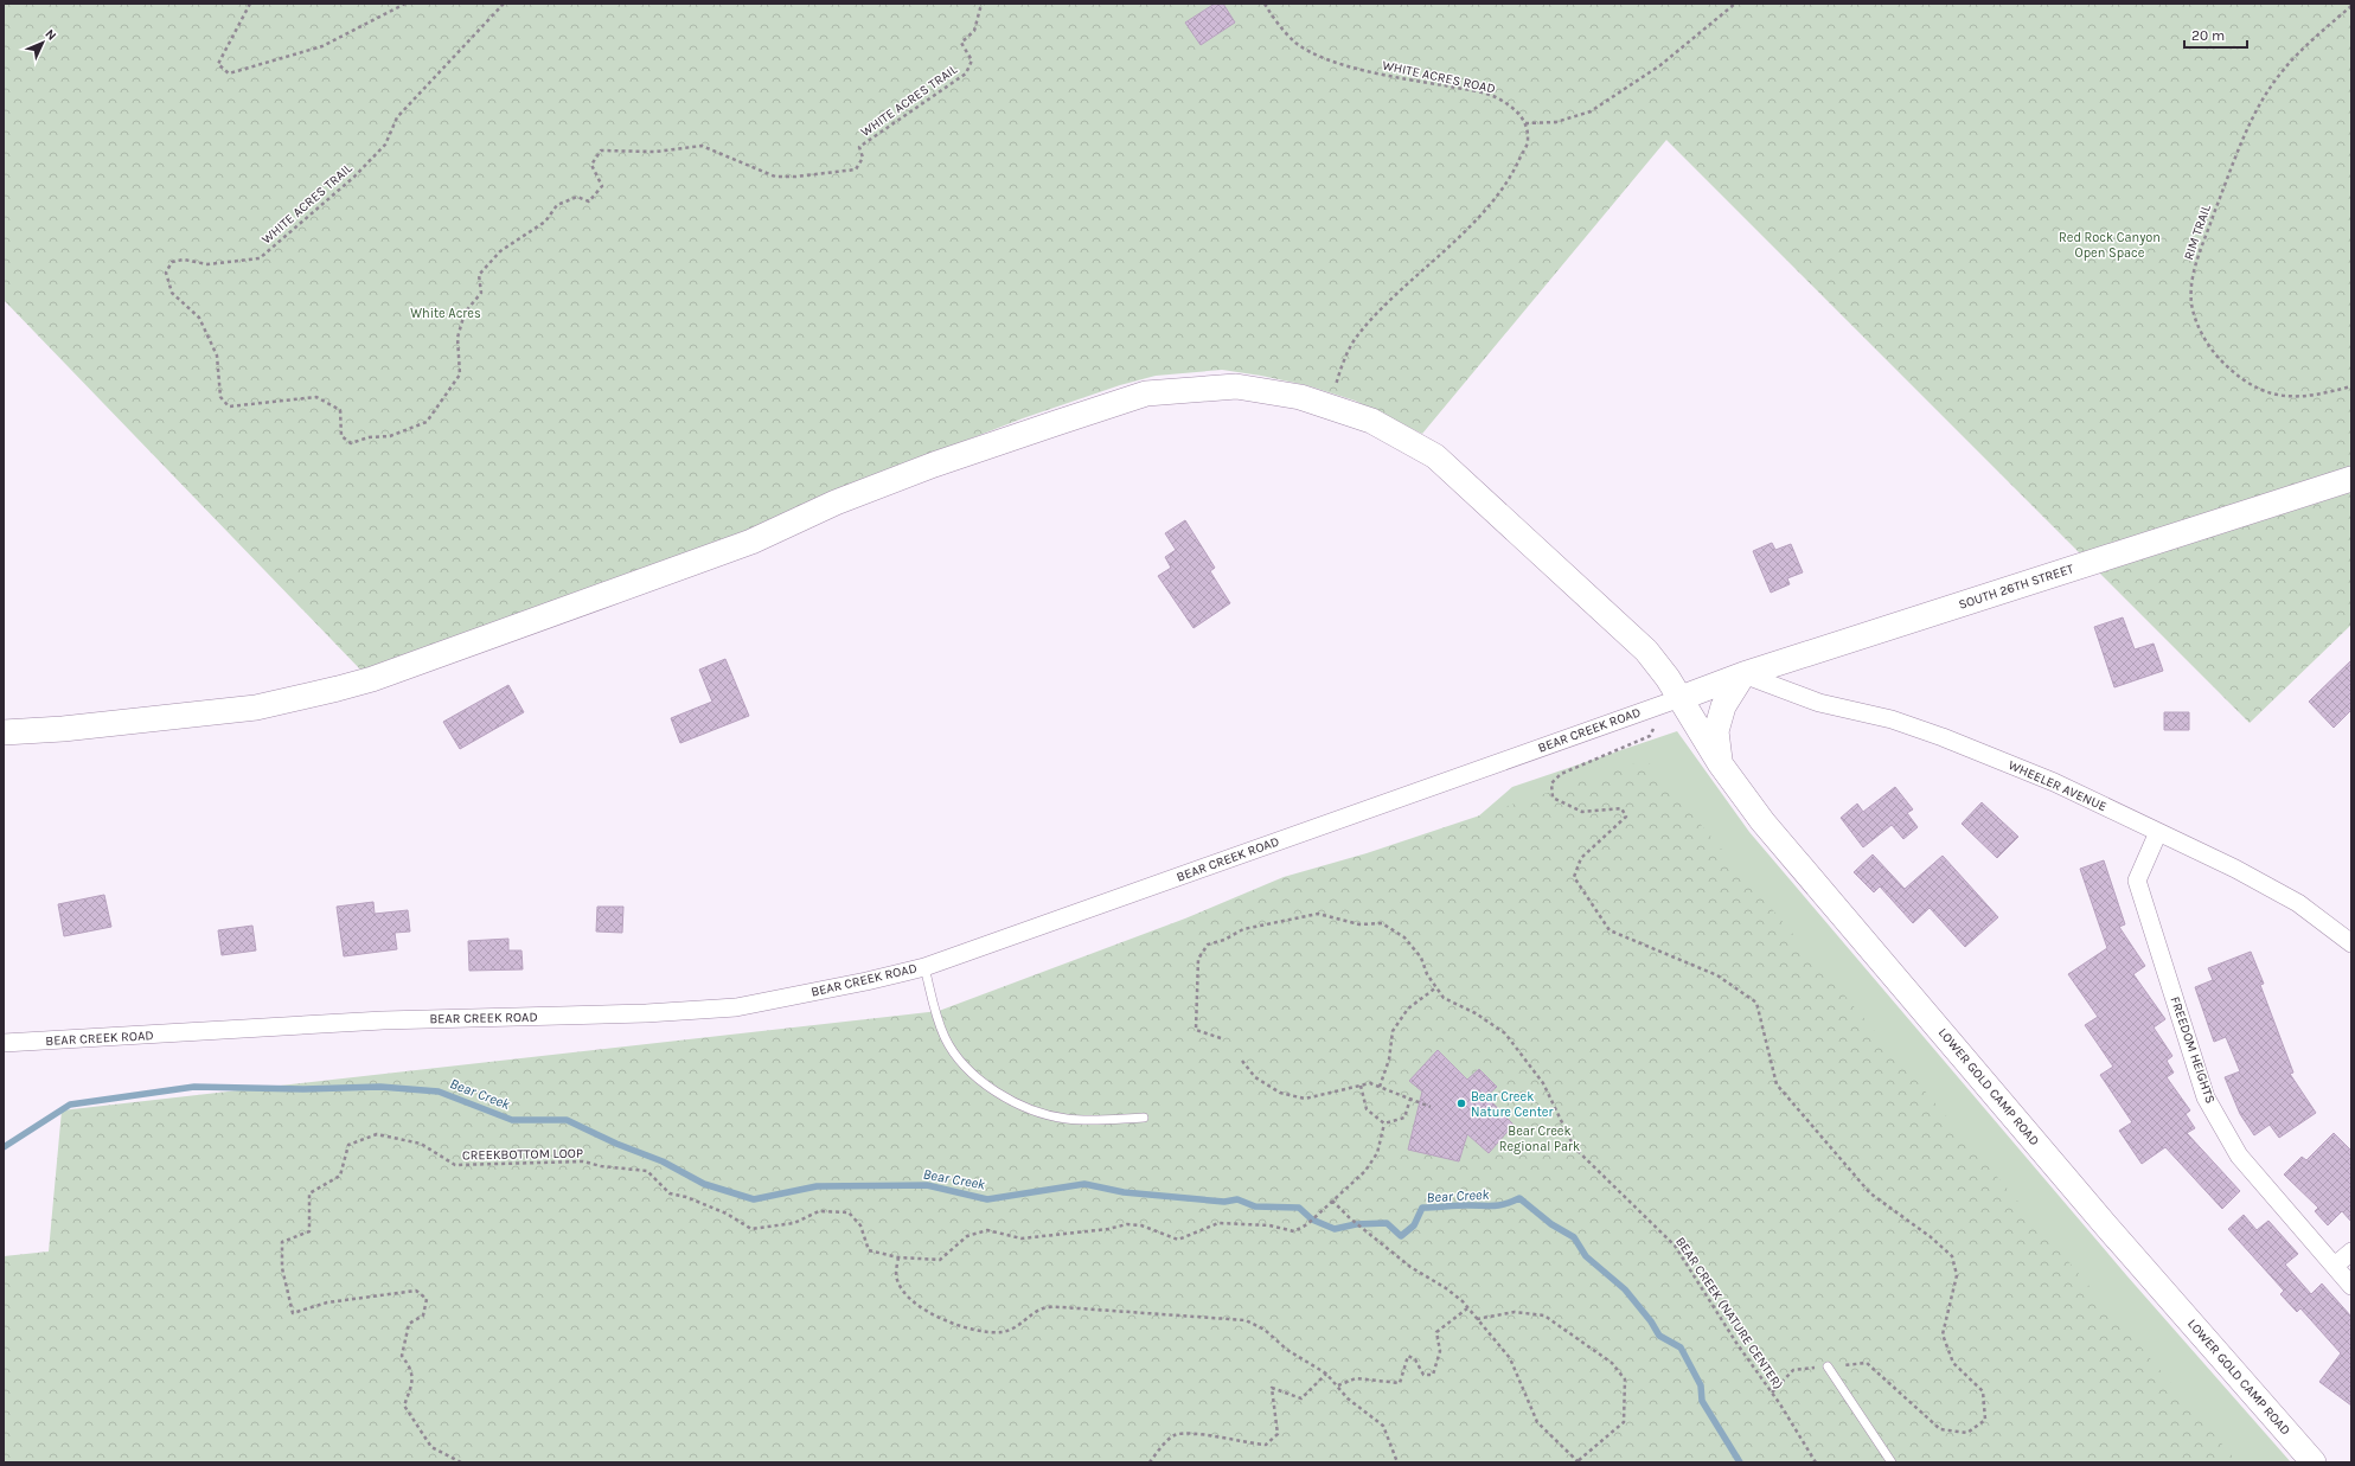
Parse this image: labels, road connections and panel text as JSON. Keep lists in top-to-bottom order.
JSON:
{
  "streets": {
    "street": [
      "SOUTH 26TH STREET",
      "BEAR CREEK ROAD",
      "WHEELER AVENUE",
      "FREEDOM HEIGHTS",
      "LOWER GOLD CAMP ROAD"
    ],
    "path": [
      "WHITE ACRES ROAD",
      "WHITE ACRES TRAIL",
      "RIM TRAIL",
      "CREEKBOTTOM LOOP",
      "BEAR CREEK (NATURE CENTER)"
    ]
  },
  "crossings": [
    ["SOUTH 26TH STREET", "BEAR CREEK ROAD"],
    ["SOUTH 26TH STREET", "WHEELER AVENUE"],
    ["SOUTH 26TH STREET", "LOWER GOLD CAMP ROAD"],
    ["BEAR CREEK ROAD", "LOWER GOLD CAMP ROAD"],
    ["WHEELER AVENUE", "FREEDOM HEIGHTS"]
  ],
  "water": ["Bear Creek"],
  "parks": ["Red Rock Canyon Open Space", "White Acres", "Bear Creek Regional Park"],
  "places": ["Bear Creek Nature Center"],
  "scale_bar": "20 m",
  "north": "top right"
}
